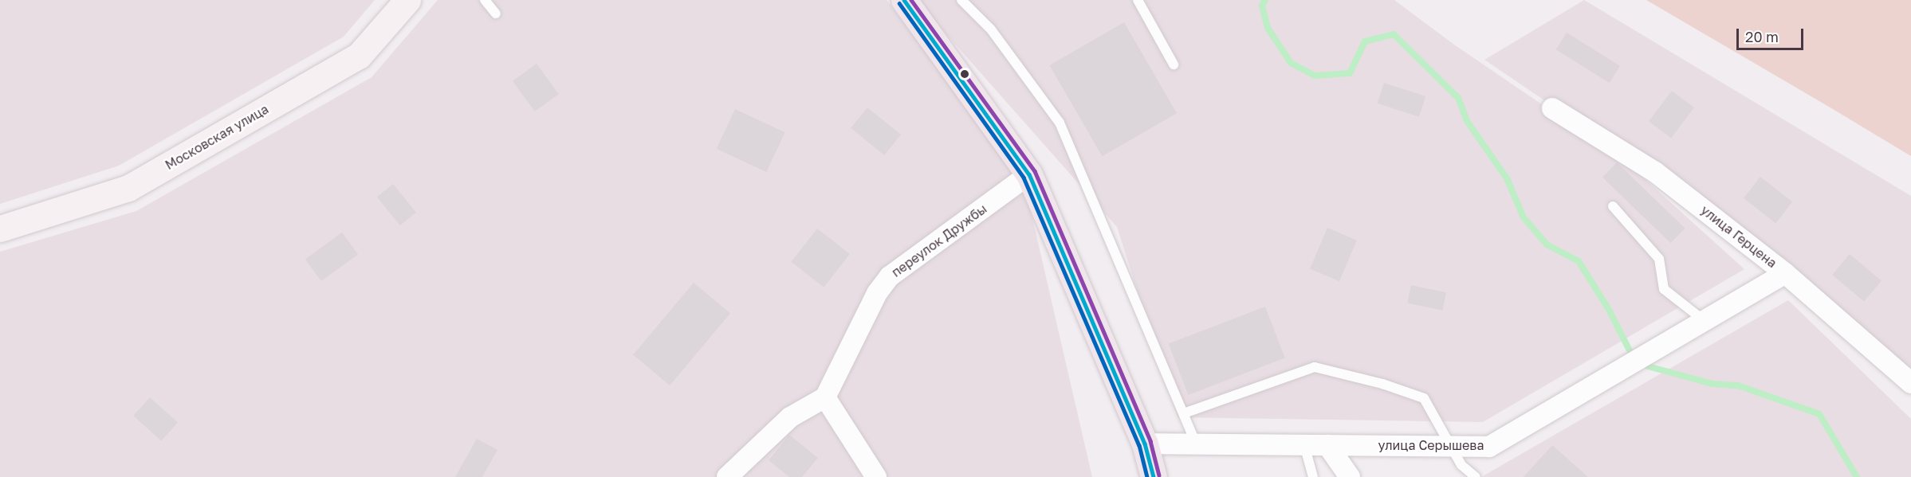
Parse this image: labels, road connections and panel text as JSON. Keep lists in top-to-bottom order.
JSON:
{
  "streets": {
    "street": [
      "Московская улица",
      "улица Герцена",
      "переулок Дружбы",
      "улица Серышева"
    ]
  },
  "crossings": [
    ["улица Герцена", "улица Серышева"]
  ],
  "scale_bar": "20 m"
}
